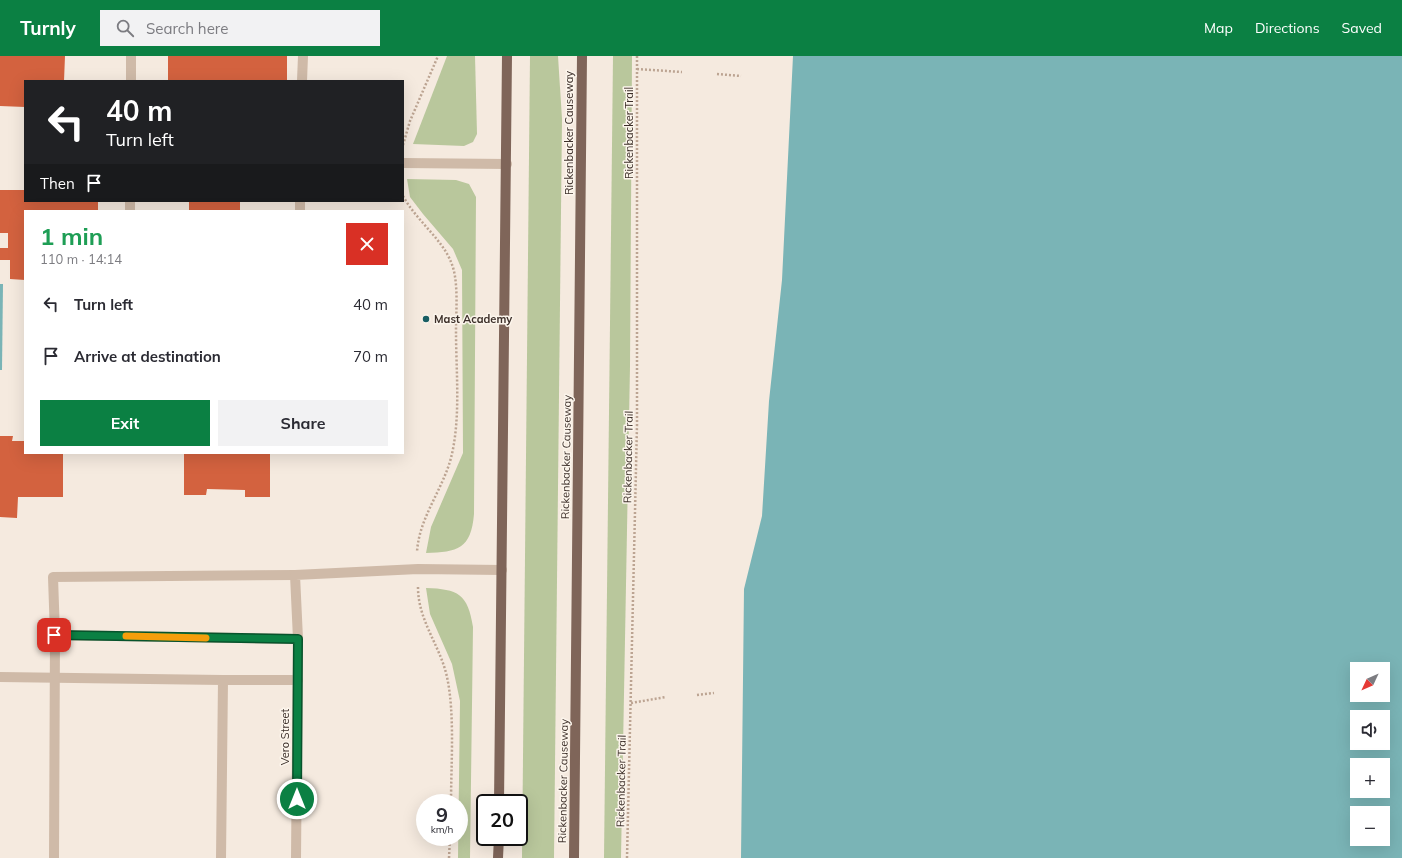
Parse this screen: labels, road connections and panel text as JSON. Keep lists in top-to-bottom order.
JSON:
{
  "streets": {
    "main road": ["Rickenbacker Causeway"],
    "lane": ["Vero Street"],
    "path": ["Rickenbacker Trail"]
  },
  "places": ["Mast Academy"],
  "north": "bottom left",
  "page": {
    "header": "Turnly",
    "search": "Search here",
    "nav": ["Map", "Directions", "Saved"],
    "turn": ["40 m", "Turn left"],
    "then": "Then",
    "heading": ["1 min", "110 m · 14:14"],
    "list": [
      {
        "name": "Turn left",
        "value": "40 m"
      },
      {
        "name": "Arrive at destination",
        "value": "70 m"
      }
    ],
    "buttons": ["Exit", "Share"],
    "map_buttons": ["+", "−"],
    "speed": "9 km/h",
    "limit": "20"
  }
}
